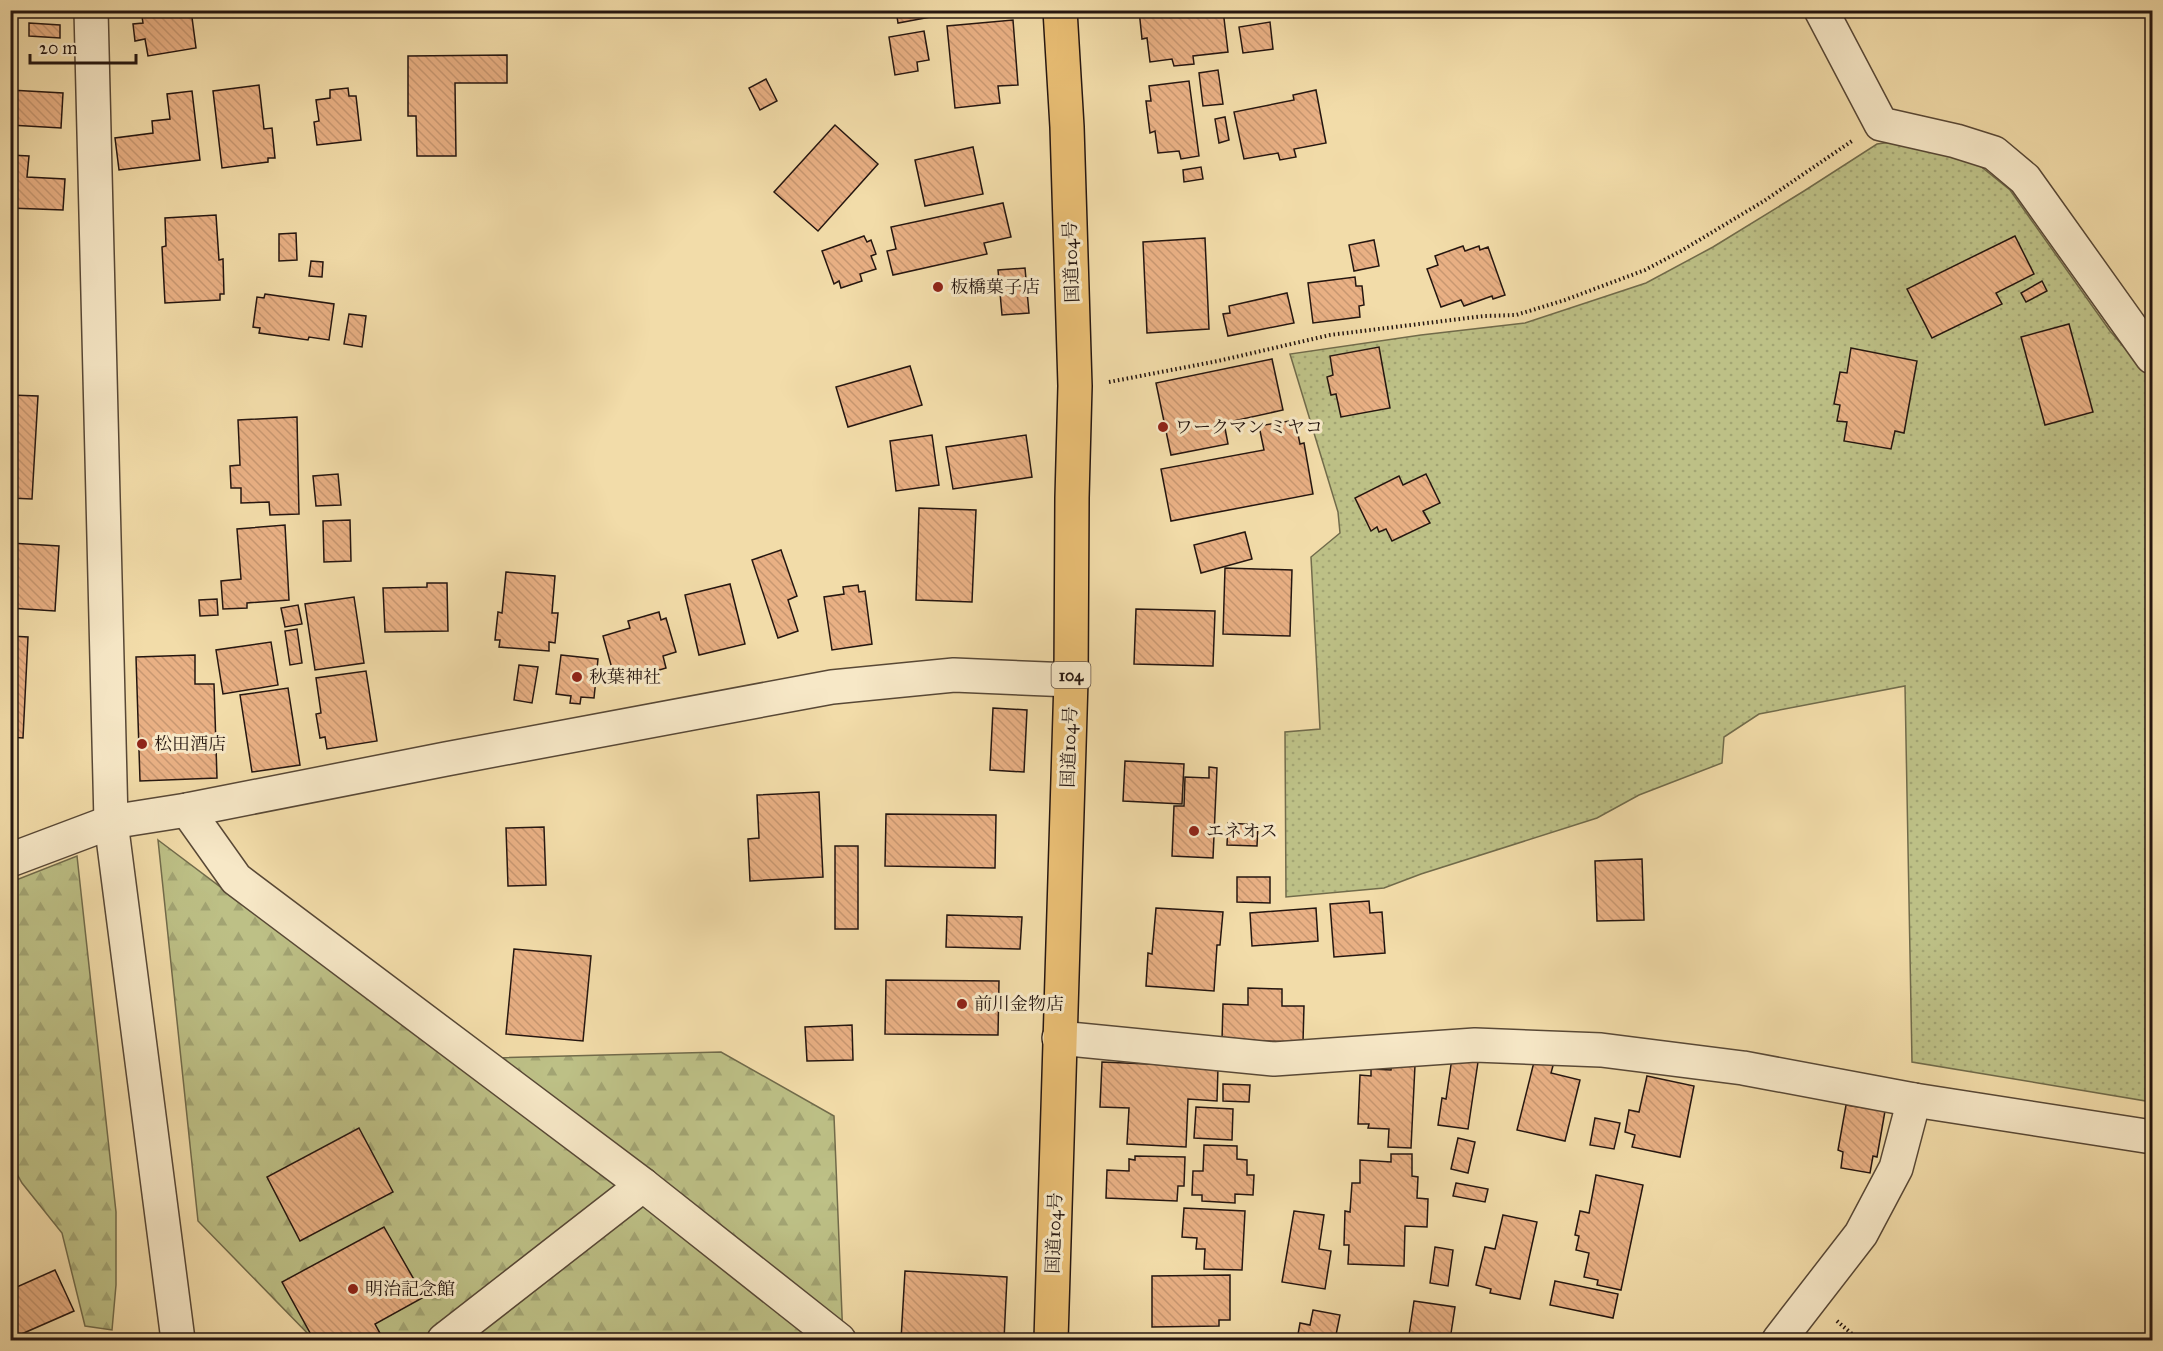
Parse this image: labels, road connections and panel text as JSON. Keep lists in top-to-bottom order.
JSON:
{
  "streets": {
    "highway": ["国道104号", "104"]
  },
  "places": [
    "板橋菓子店",
    "ワークマン ミヤコ",
    "秋葉神社",
    "松田酒店",
    "エネオス",
    "前川金物店",
    "明治記念館"
  ],
  "scale_bar": "20 m"
}
